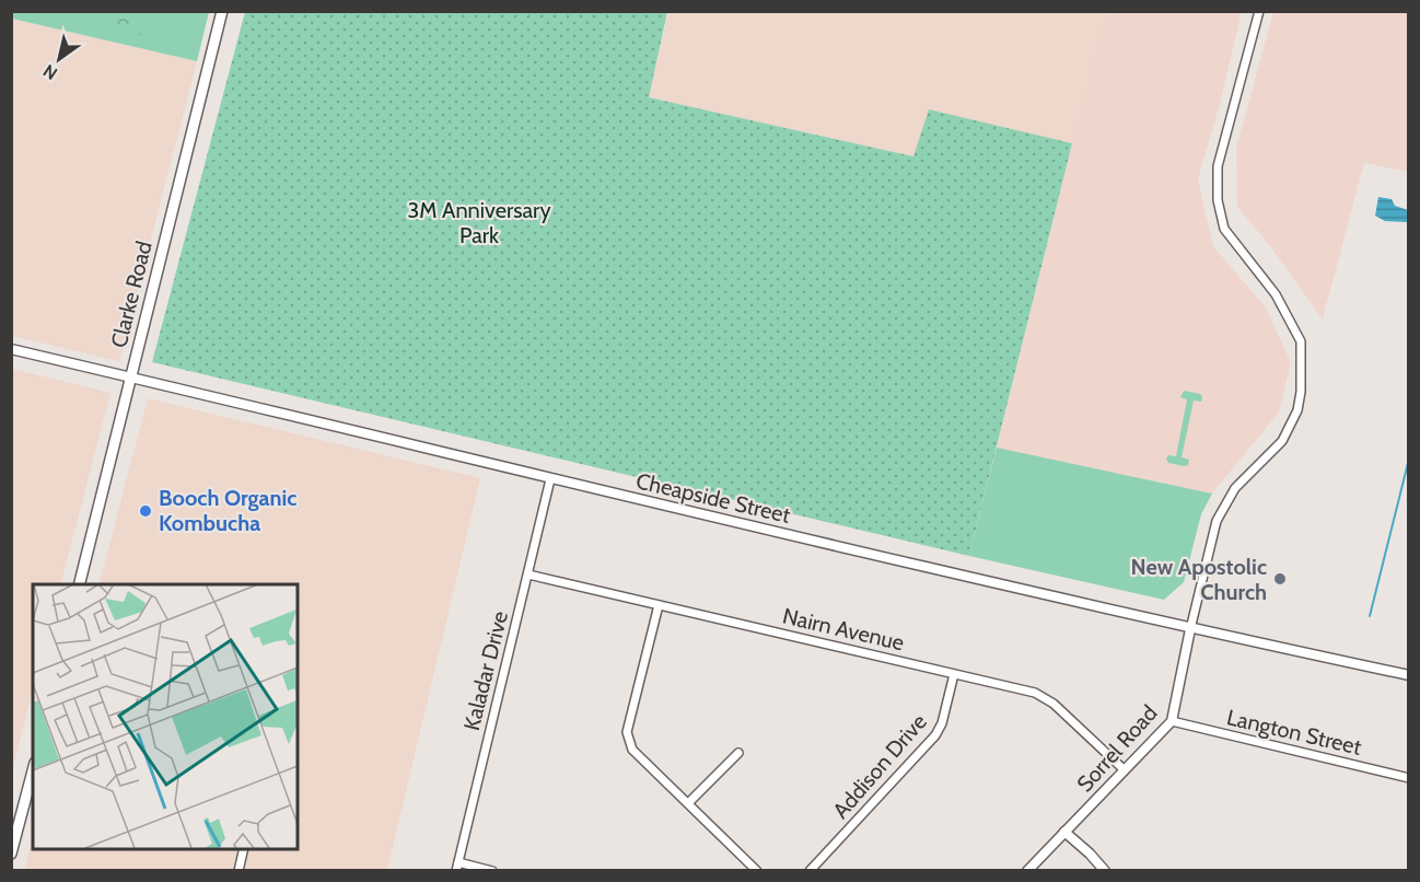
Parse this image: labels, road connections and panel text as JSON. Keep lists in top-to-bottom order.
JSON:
{
  "streets": {
    "main road": ["Clarke Road"],
    "street": [
      "Cheapside Street",
      "Nairn Avenue",
      "Kaladar Drive",
      "Langton Street",
      "Sorrel Road",
      "Addison Drive"
    ]
  },
  "crossings": [
    ["Clarke Road", "Cheapside Street"],
    ["Cheapside Street", "Kaladar Drive"],
    ["Cheapside Street", "Sorrel Road"],
    ["Nairn Avenue", "Kaladar Drive"],
    ["Nairn Avenue", "Sorrel Road"],
    ["Nairn Avenue", "Addison Drive"],
    ["Langton Street", "Sorrel Road"]
  ],
  "parks": ["3M Anniversary Park"],
  "places": ["Booch Organic Kombucha", "New Apostolic Church"],
  "north": "bottom left"
}
